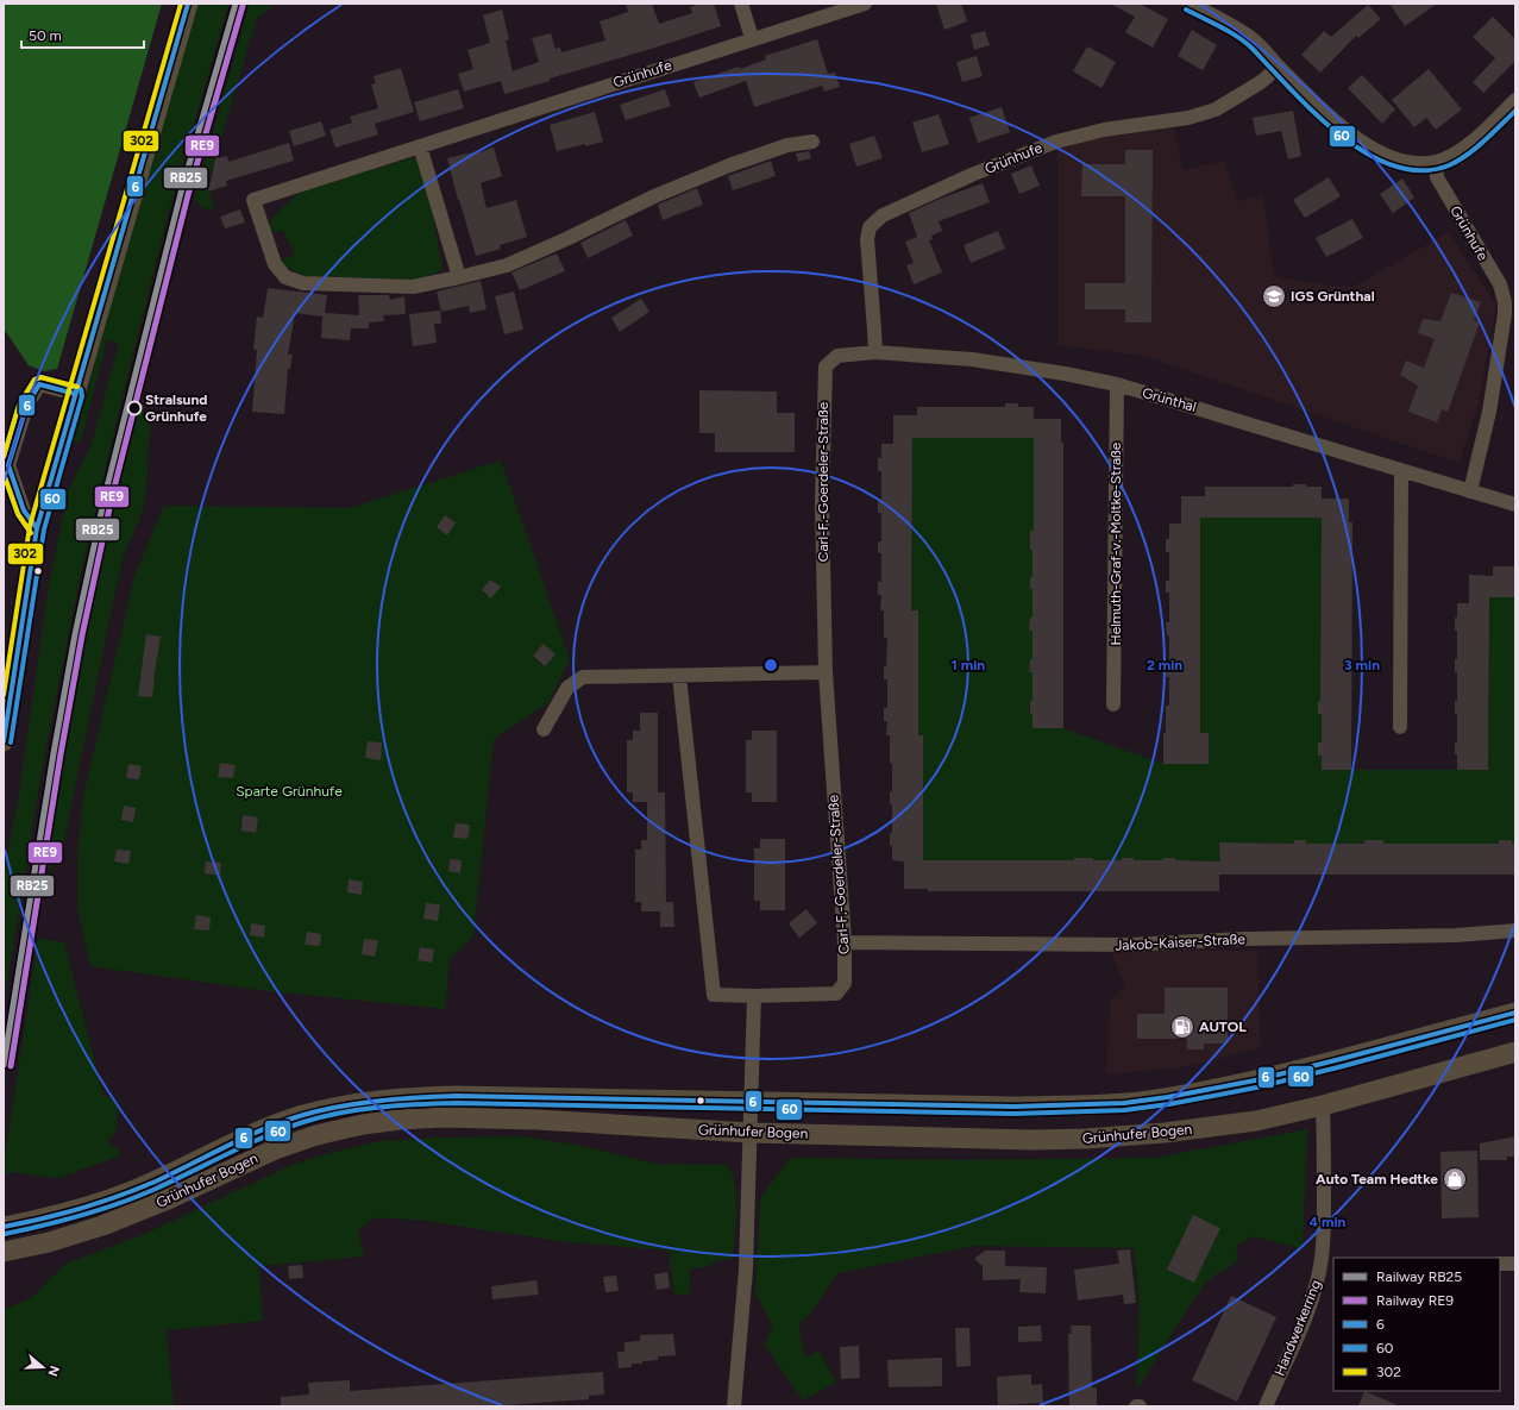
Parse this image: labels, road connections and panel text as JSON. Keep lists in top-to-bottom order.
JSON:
{
  "streets": {
    "main road": ["Grünhufer Bogen"],
    "street": [
      "Grünhufe",
      "Grünthal",
      "Carl-F.-Goerdeler-Straße",
      "Helmuth-Graf-v.-Moltke-Straße",
      "Jakob-Kaiser-Straße",
      "Handwerkerring"
    ]
  },
  "crossings": [
    ["Grünhufe", "Grünthal"],
    ["Grünthal", "Carl-F.-Goerdeler-Straße"],
    ["Grünthal", "Helmuth-Graf-v.-Moltke-Straße"],
    ["Carl-F.-Goerdeler-Straße", "Jakob-Kaiser-Straße"],
    ["Grünhufer Bogen", "Handwerkerring"]
  ],
  "parks": ["Sparte Grünhufe"],
  "places": {
    "school or university": ["IGS Grünthal"],
    "other": ["Stralsund Grünhufe"],
    "fuel station": ["AUTOL"],
    "shop": ["Auto Team Hedtke"]
  },
  "lines": [
    "rail line RB25",
    "transit line 6",
    "transit line 302",
    "rail line RE9",
    "transit line 60"
  ],
  "legend": [
    "Railway RB25",
    "Railway RE9",
    "6",
    "60",
    "302"
  ],
  "scale_bar": "50 m",
  "north": "right",
  "rings": [
    "1 min",
    "2 min",
    "3 min",
    "4 min"
  ]
}
